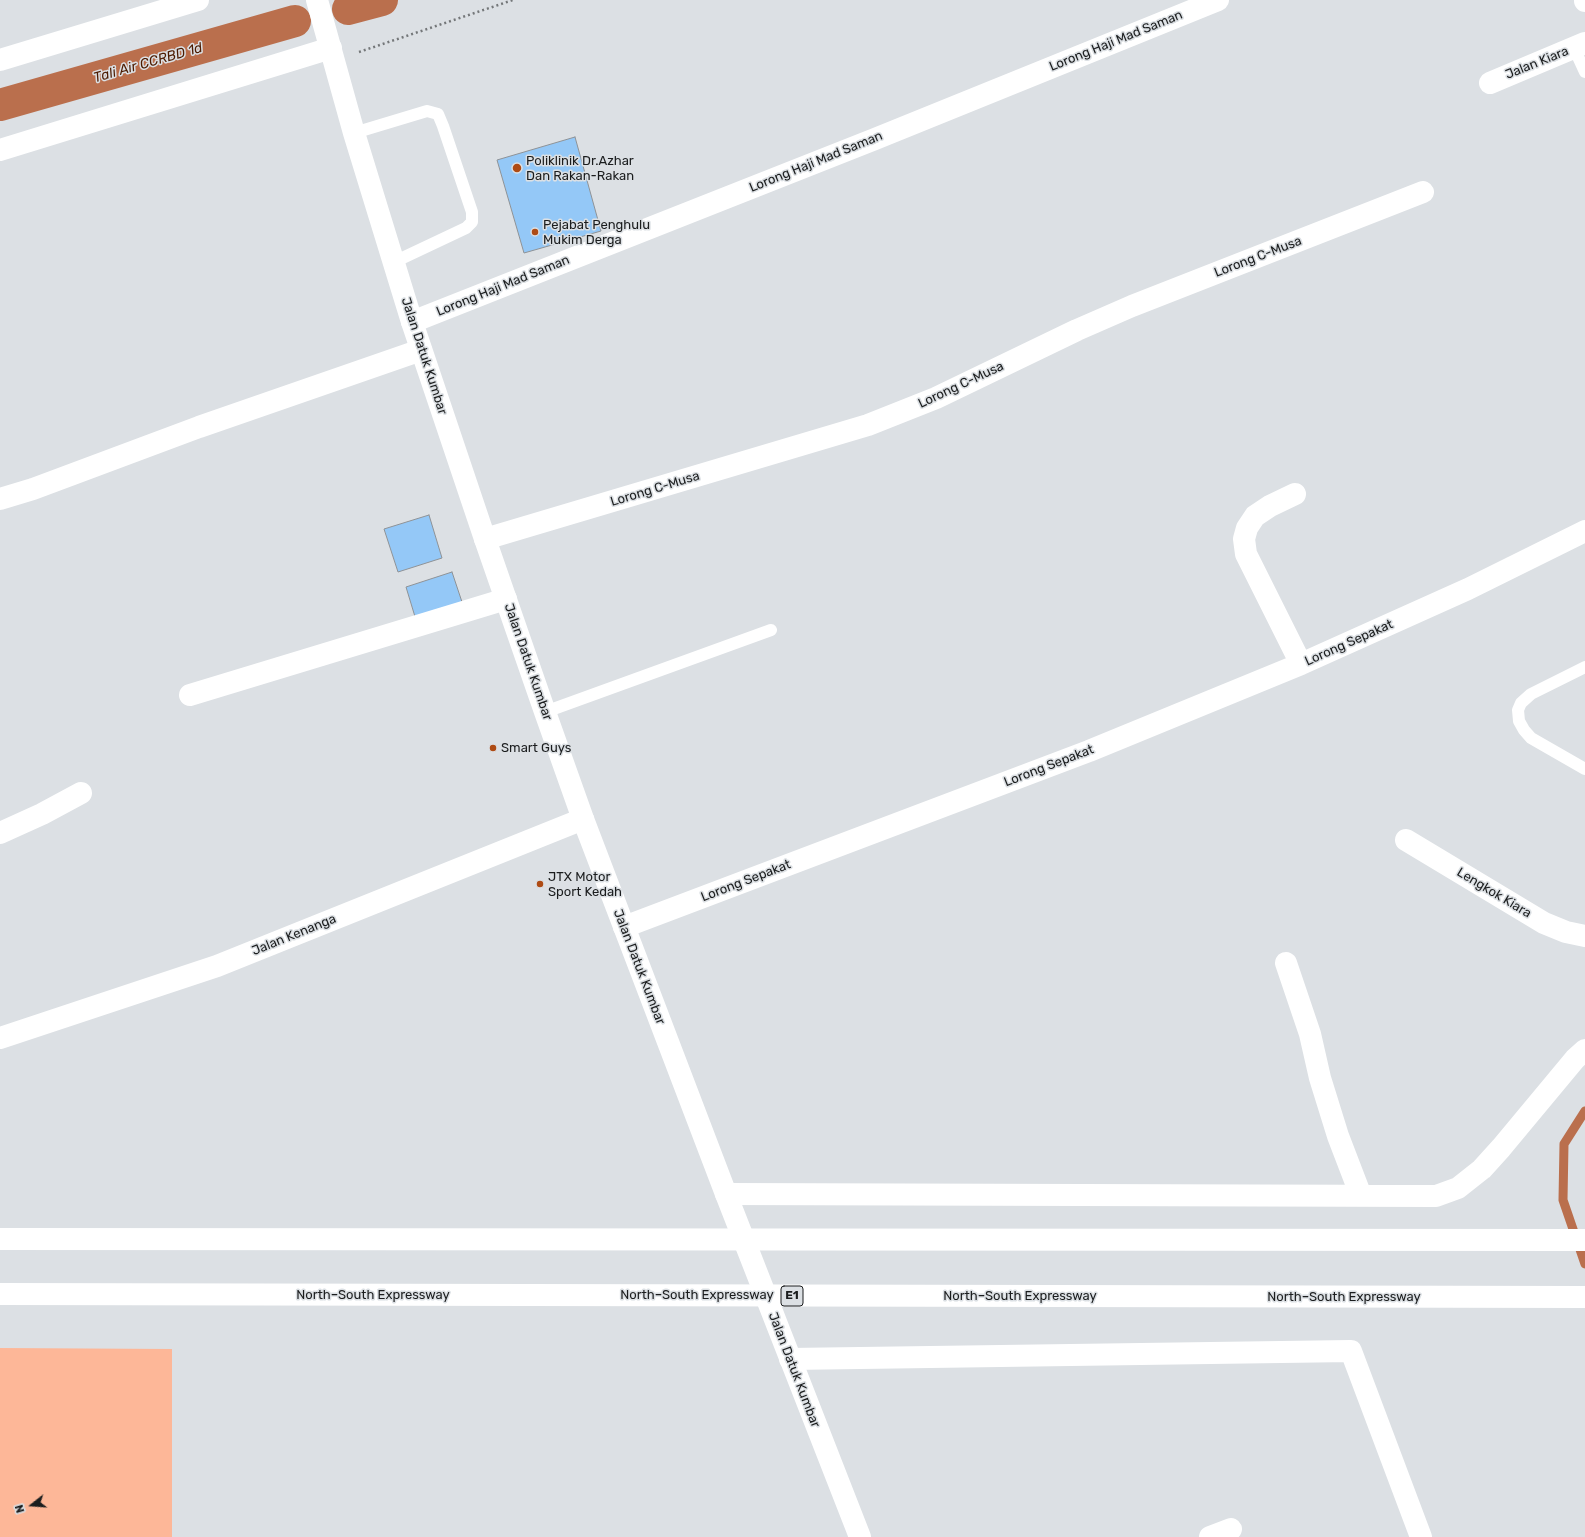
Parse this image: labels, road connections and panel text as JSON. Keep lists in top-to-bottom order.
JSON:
{
  "streets": {
    "main road": [
      "Lorong Haji Mad Saman",
      "Jalan Kiara",
      "Lorong C-Musa",
      "Jalan Datuk Kumbar",
      "Lorong Sepakat",
      "Lengkok Kiara",
      "Jalan Kenanga",
      "North–South Expressway",
      "E1"
    ]
  },
  "crossings": [
    ["Lorong Haji Mad Saman", "Jalan Datuk Kumbar"],
    ["Lorong C-Musa", "Jalan Datuk Kumbar"],
    ["Jalan Datuk Kumbar", "Lorong Sepakat"],
    ["Jalan Datuk Kumbar", "Jalan Kenanga"]
  ],
  "water": ["Tali Air CCRBD 1d"],
  "places": [
    "Poliklinik Dr.Azhar Dan Rakan-Rakan",
    "Pejabat Penghulu Mukim Derga",
    "Smart Guys",
    "JTX Motor Sport Kedah"
  ],
  "north": "left"
}
